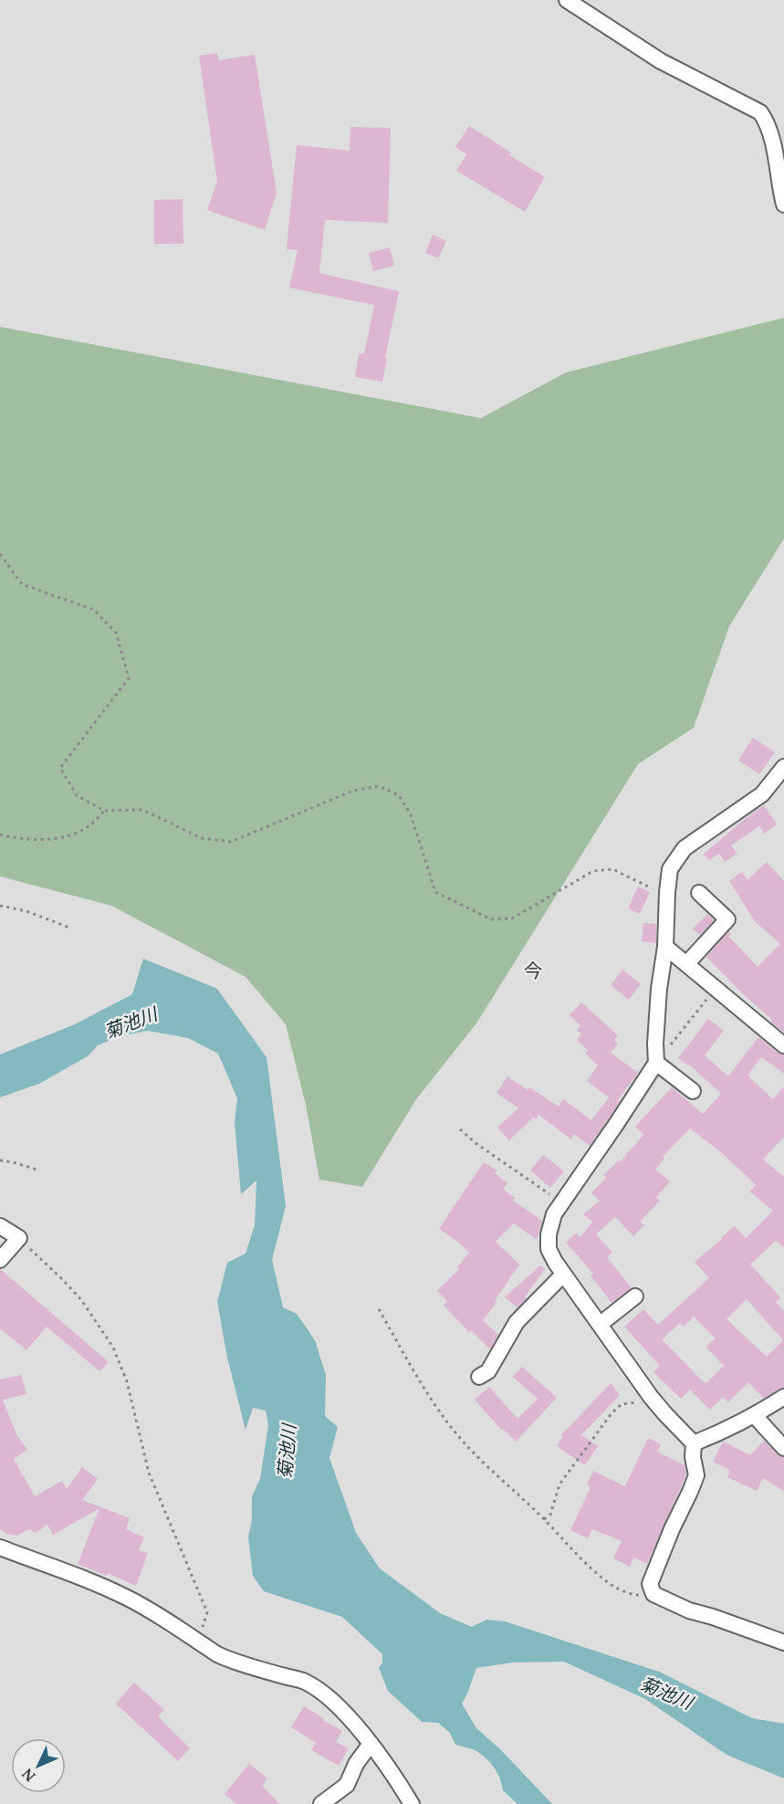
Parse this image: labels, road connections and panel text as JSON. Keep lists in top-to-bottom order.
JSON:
{
  "districts": ["今"],
  "water": ["菊池川"],
  "north": "bottom left"
}
